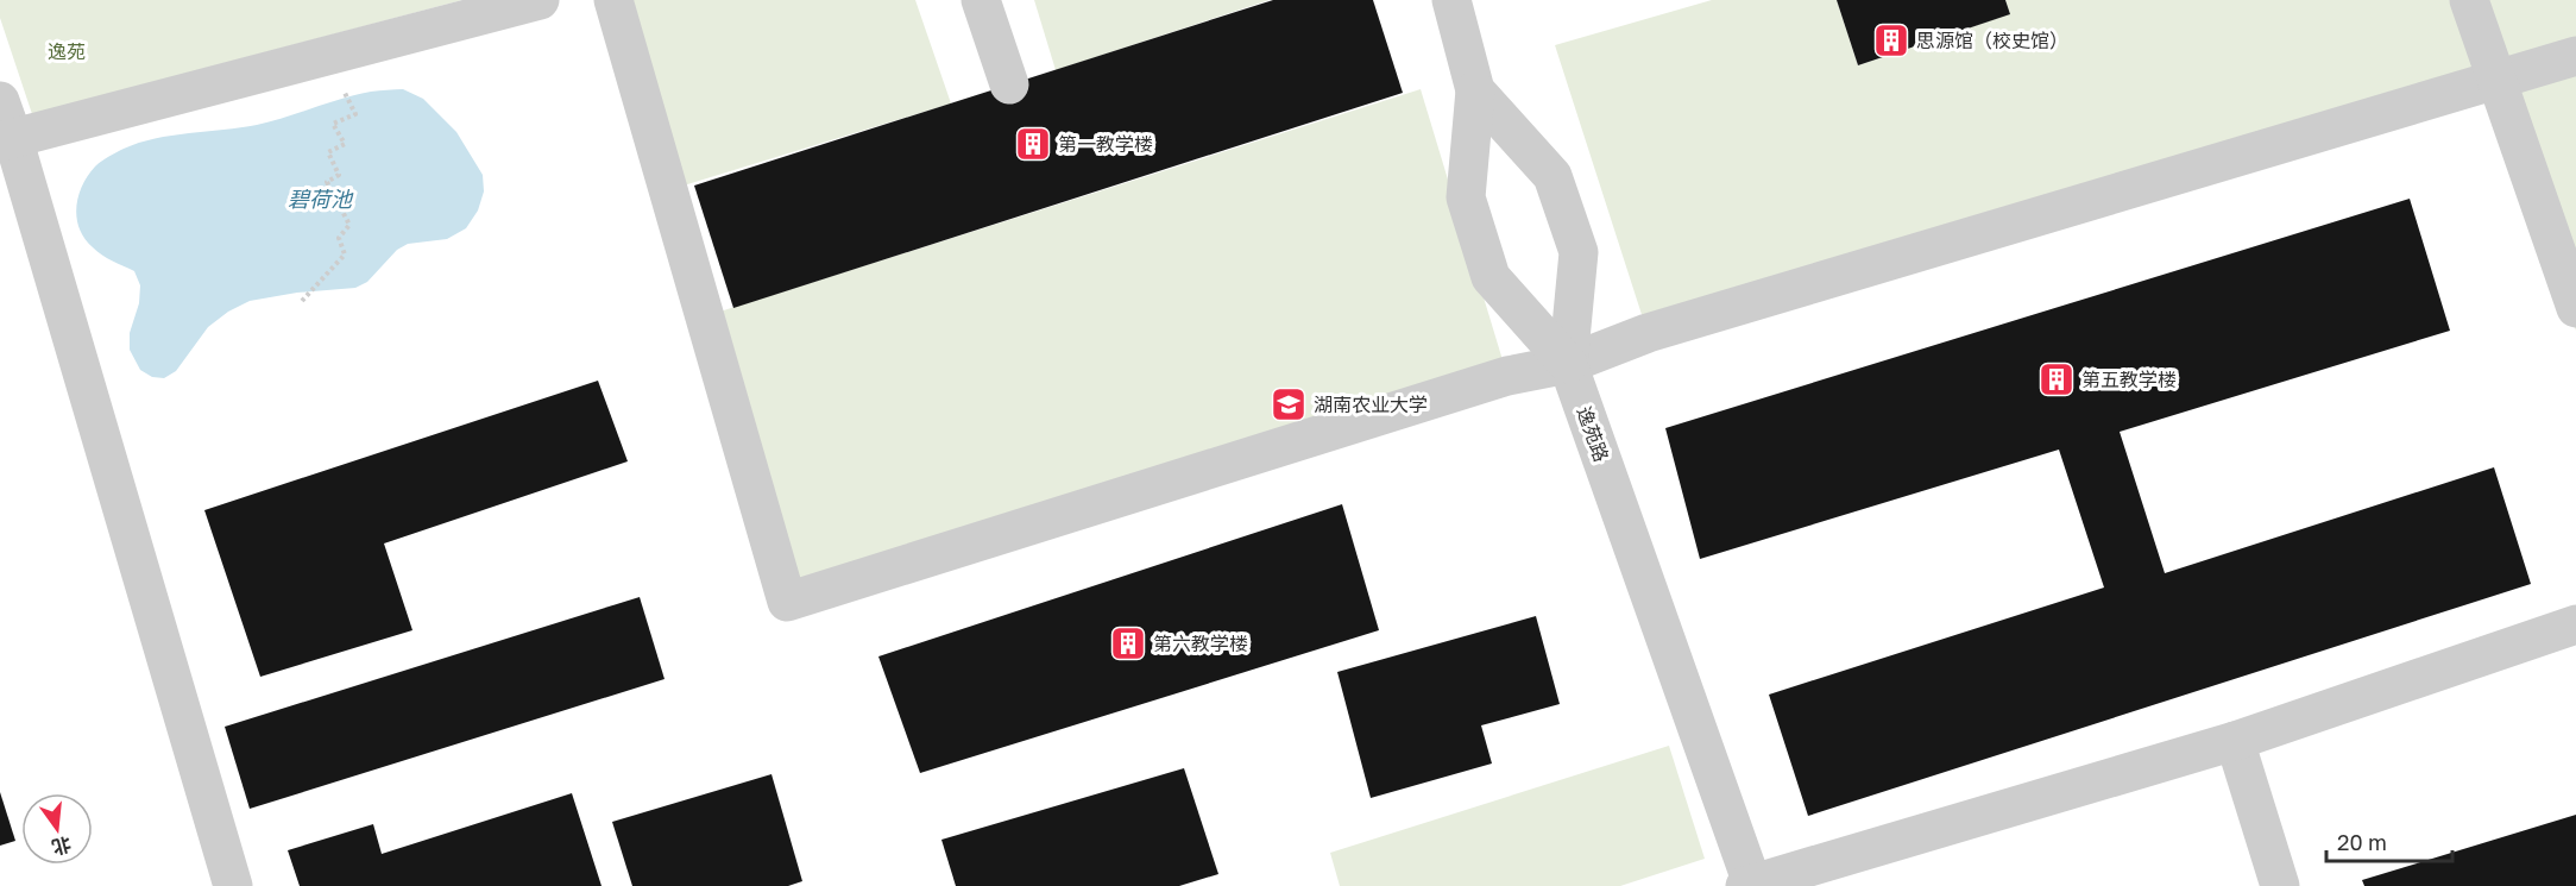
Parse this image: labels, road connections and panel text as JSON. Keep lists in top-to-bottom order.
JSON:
{
  "streets": {
    "street": ["逸苑路"]
  },
  "water": ["碧荷池"],
  "parks": ["逸苑"],
  "places": {
    "building": [
      "思源馆（校史馆）",
      "第一教学楼",
      "第五教学楼",
      "第六教学楼"
    ],
    "school or university": ["湖南农业大学"]
  },
  "scale_bar": "20 m",
  "north": "bottom"
}
